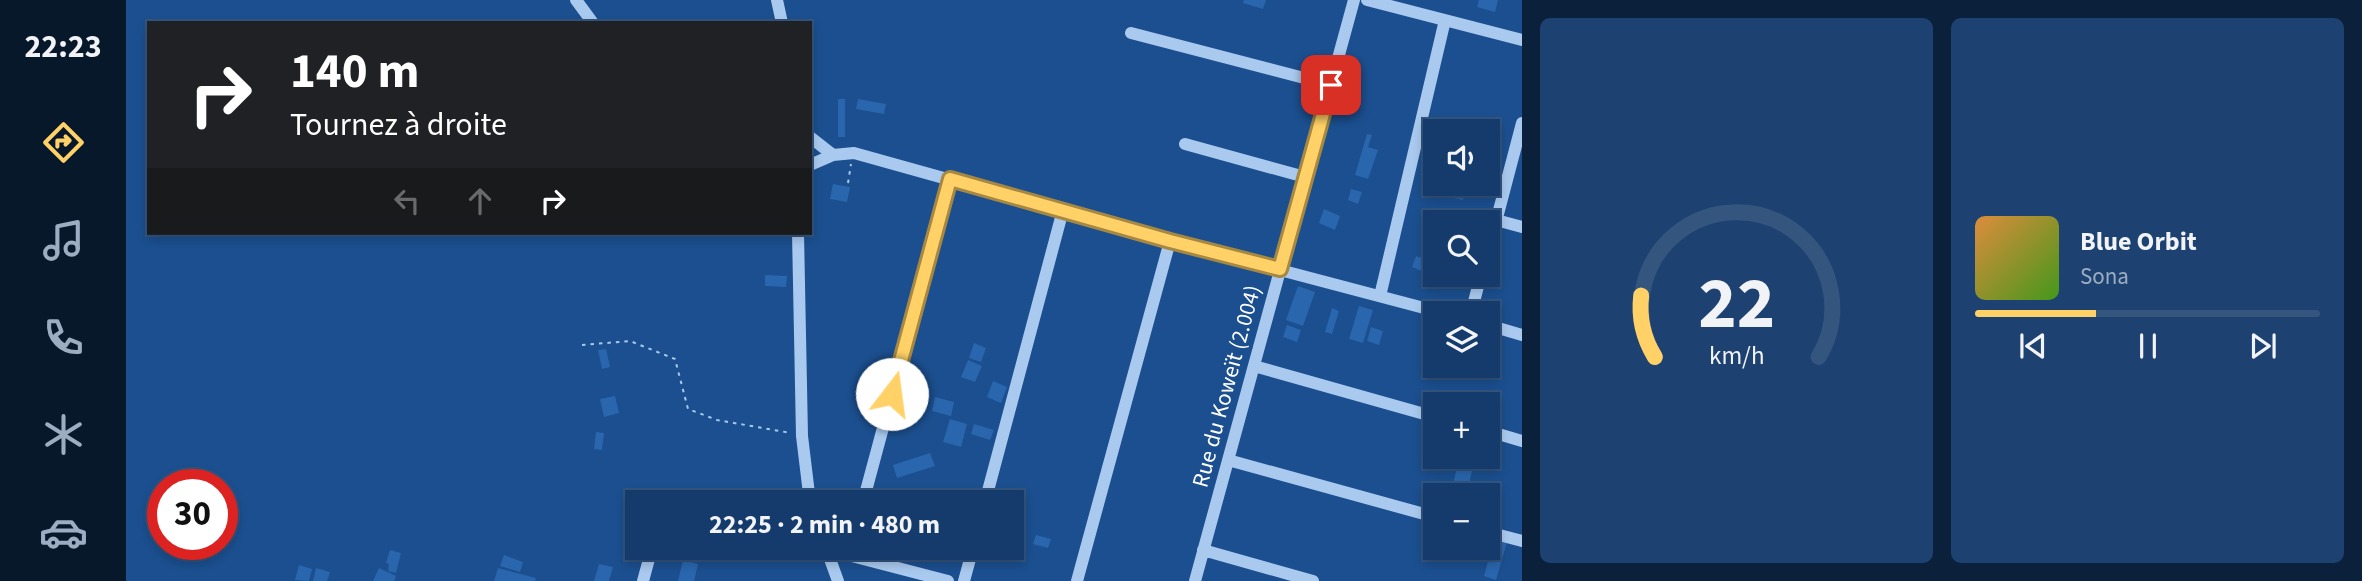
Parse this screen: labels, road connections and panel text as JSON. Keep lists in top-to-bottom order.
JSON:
{
  "streets": {
    "street": ["Rue du Koweït (2.004)"]
  },
  "page": {
    "tabs": "22:23",
    "turn": ["140 m", "Tournez à droite"],
    "map_buttons": ["+", "−"],
    "song": ["Blue Orbit", "Sona"],
    "limit": "30",
    "trip": "22:25 · 2 min · 480 m",
    "gauge": ["22", "km/h"]
  }
}
